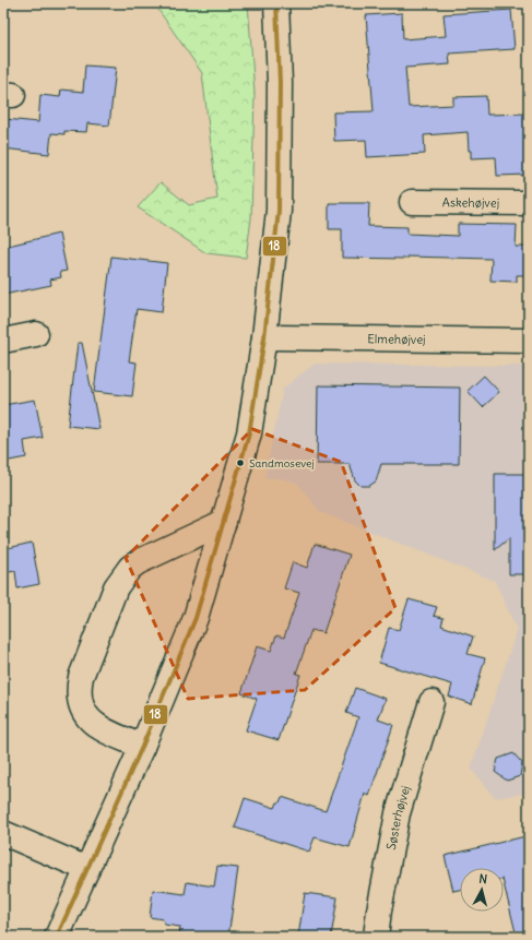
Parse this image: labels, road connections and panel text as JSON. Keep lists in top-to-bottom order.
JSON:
{
  "streets": {
    "street": ["Askehøjvej", "Elmehøjvej", "Søsterhøjvej"]
  },
  "places": ["Sandmosevej"],
  "lines": ["transit line 18"],
  "north": "top"
}
